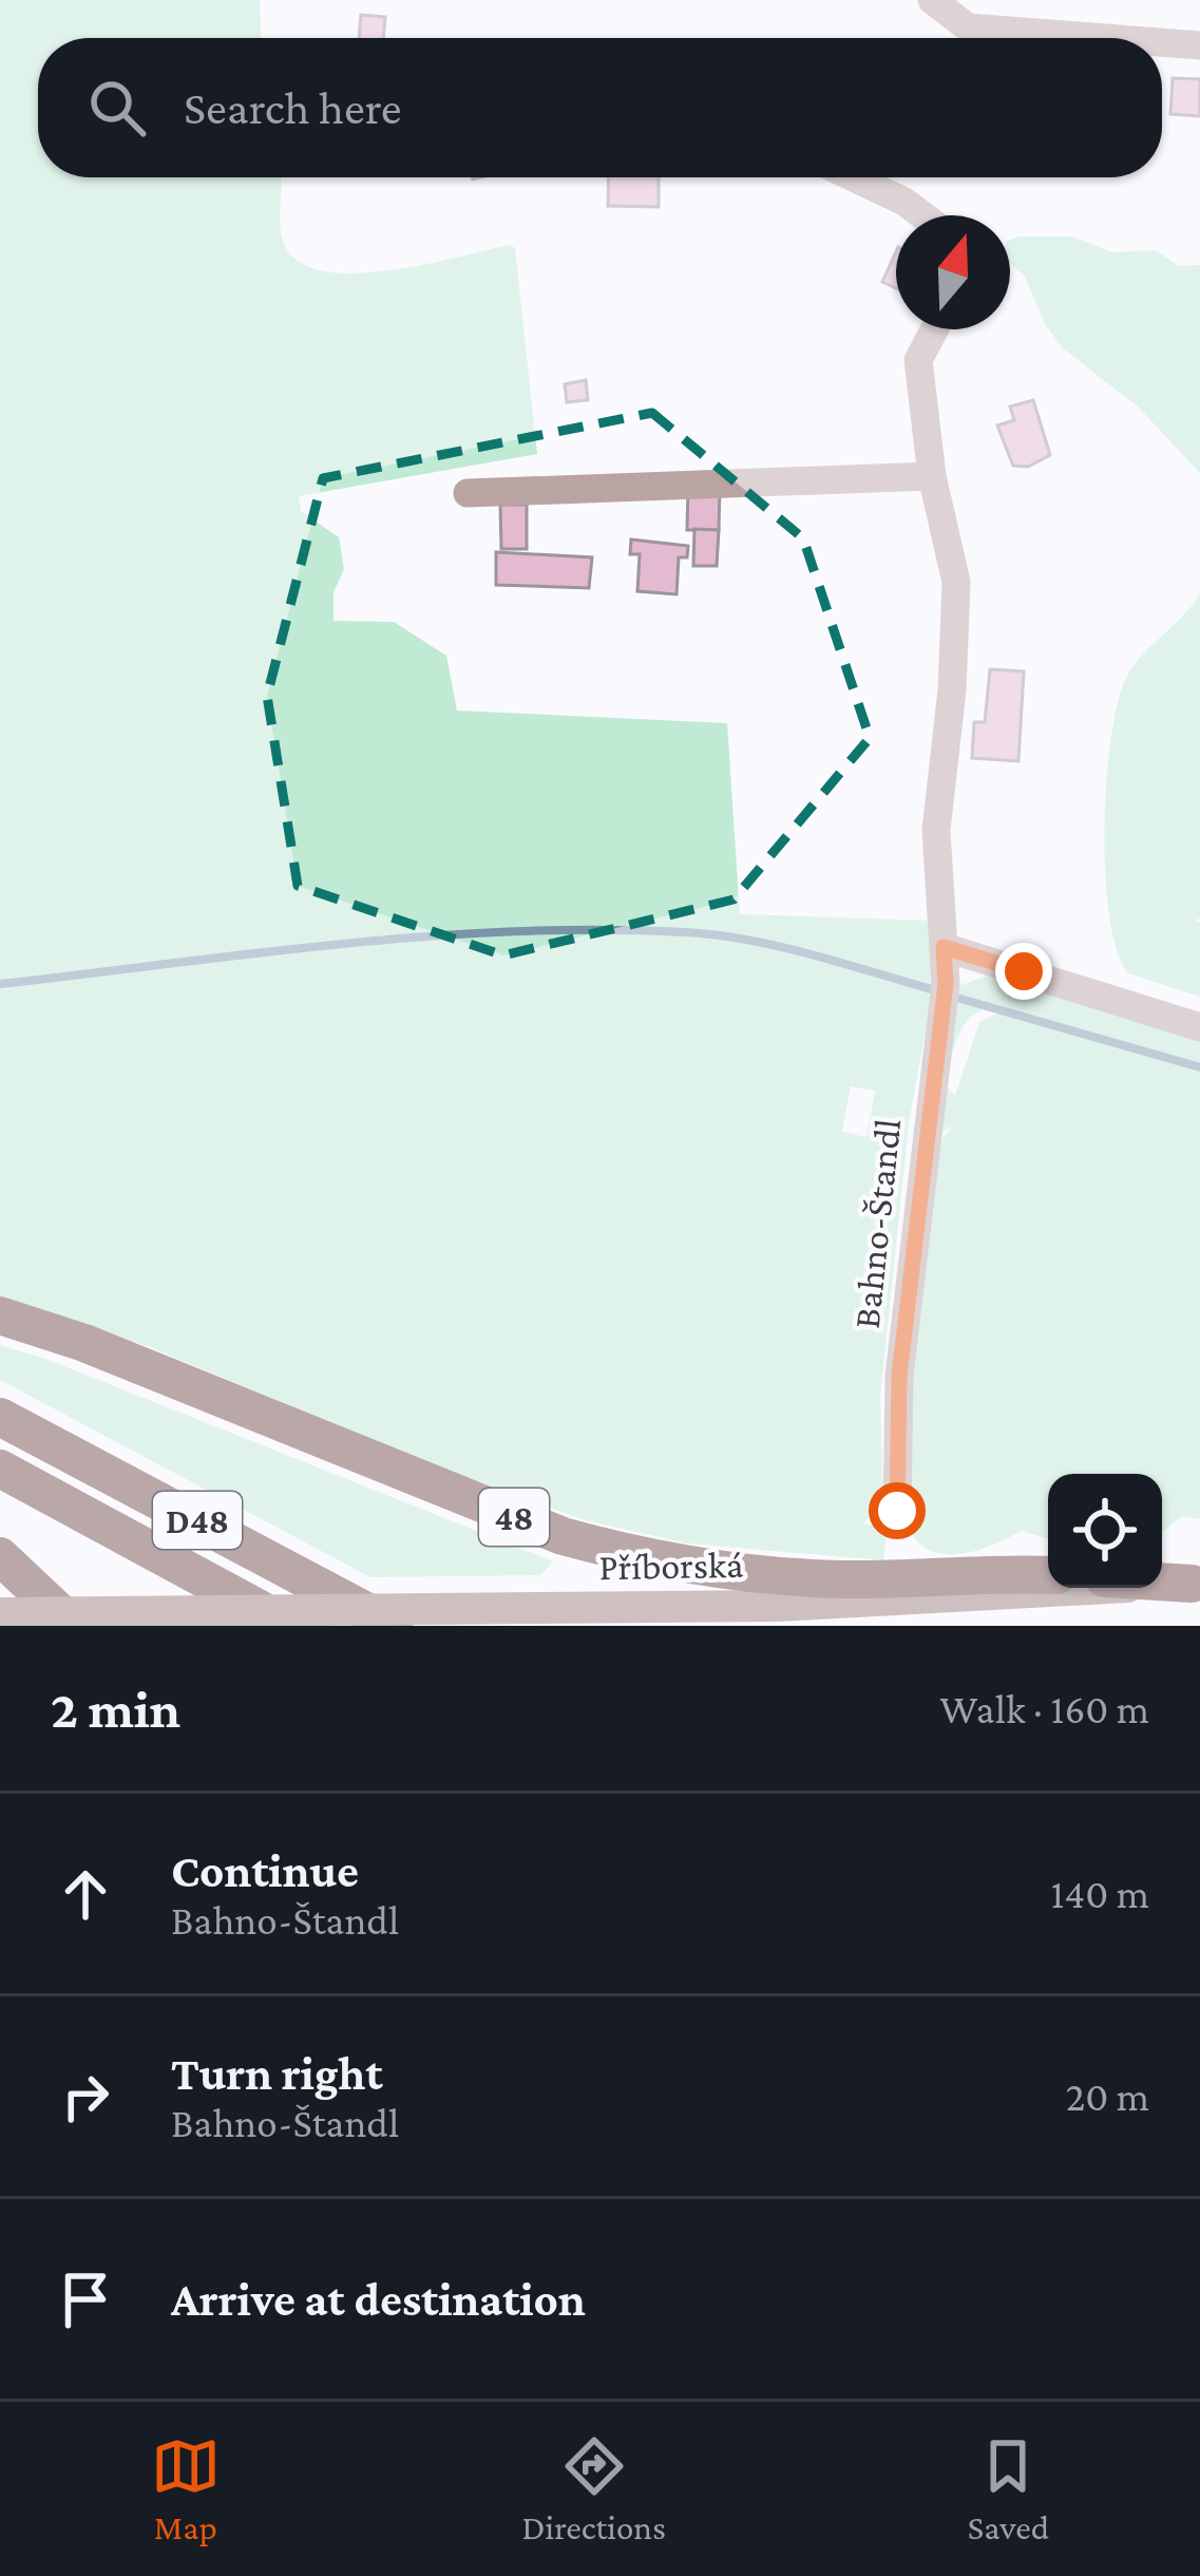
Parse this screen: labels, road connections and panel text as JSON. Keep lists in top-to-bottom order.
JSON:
{
  "streets": {
    "highway": ["48", "D48"],
    "main road": ["Příborská"],
    "street": ["Bahno-Štandl"]
  },
  "north": "top",
  "page": {
    "search": "Search here",
    "heading": ["2 min", "Walk · 160 m"],
    "list": [
      ["Continue", "Bahno-Štandl", "140 m"],
      ["Turn right", "Bahno-Štandl", "20 m"],
      "Arrive at destination"
    ],
    "nav": ["Map", "Directions", "Saved"]
  }
}
